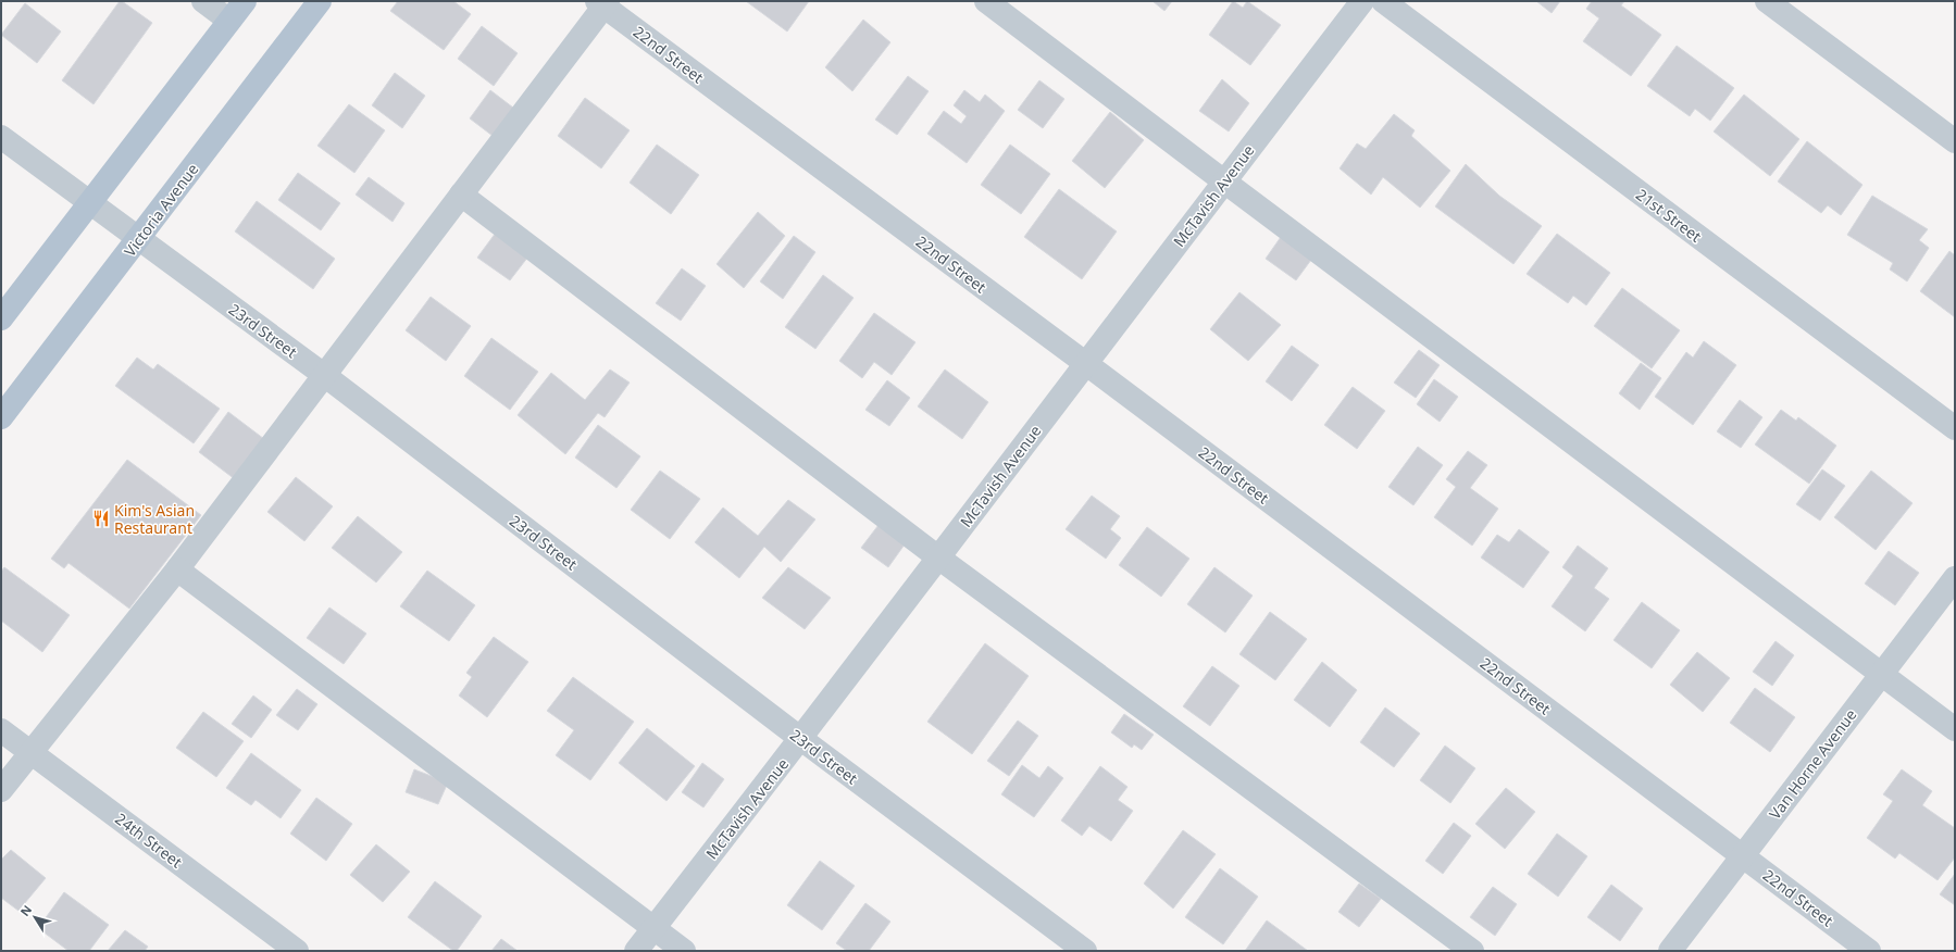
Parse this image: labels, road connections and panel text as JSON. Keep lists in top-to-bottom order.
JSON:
{
  "streets": {
    "main road": ["Victoria Avenue"],
    "street": [
      "22nd Street",
      "McTavish Avenue",
      "21st Street",
      "23rd Street",
      "Van Horne Avenue",
      "24th Street"
    ]
  },
  "crossings": [
    ["22nd Street", "McTavish Avenue"],
    ["22nd Street", "Van Horne Avenue"],
    ["McTavish Avenue", "23rd Street"],
    ["Victoria Avenue", "23rd Street"]
  ],
  "places": {
    "restaurant": ["Kim's Asian Restaurant"]
  },
  "north": "top left"
}
